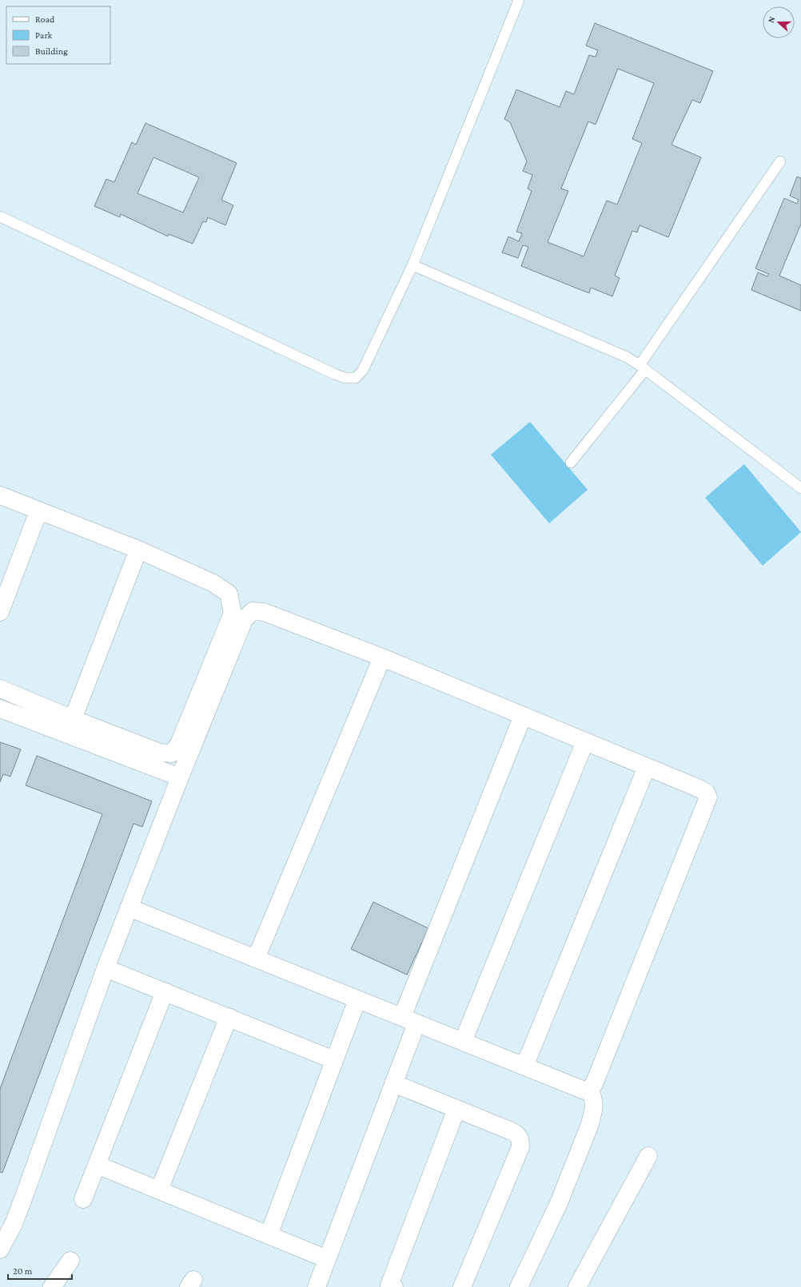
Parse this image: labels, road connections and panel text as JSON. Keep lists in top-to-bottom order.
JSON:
{
  "legend": ["Road", "Park", "Building"],
  "scale_bar": "20 m",
  "north": "left"
}
